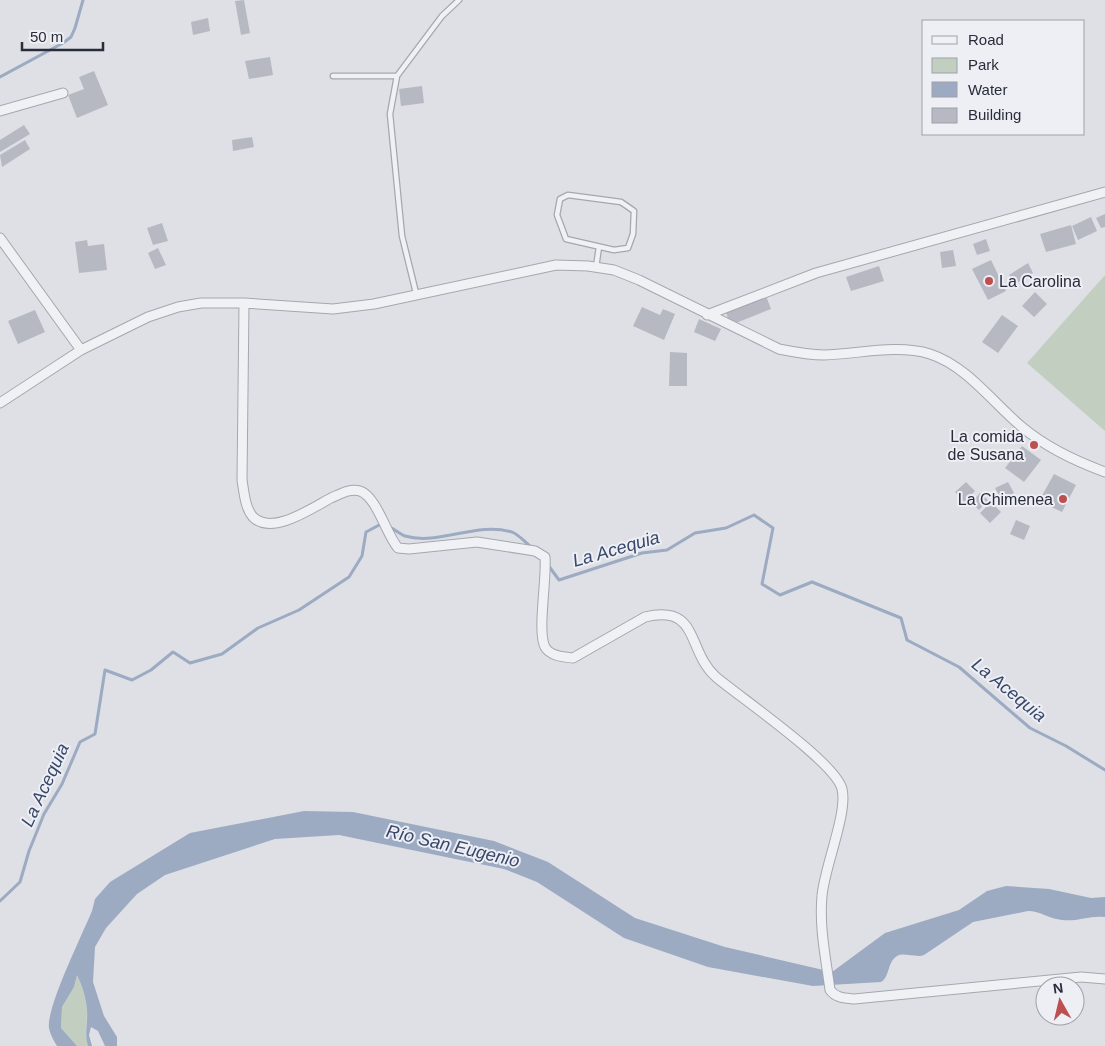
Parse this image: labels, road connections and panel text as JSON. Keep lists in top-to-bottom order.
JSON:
{
  "water": ["La Acequia", "Río San Eugenio"],
  "places": ["La Carolina", "La comida de Susana", "La Chimenea"],
  "legend": [
    "Road",
    "Park",
    "Water",
    "Building"
  ],
  "scale_bar": "50 m",
  "north": "top"
}
